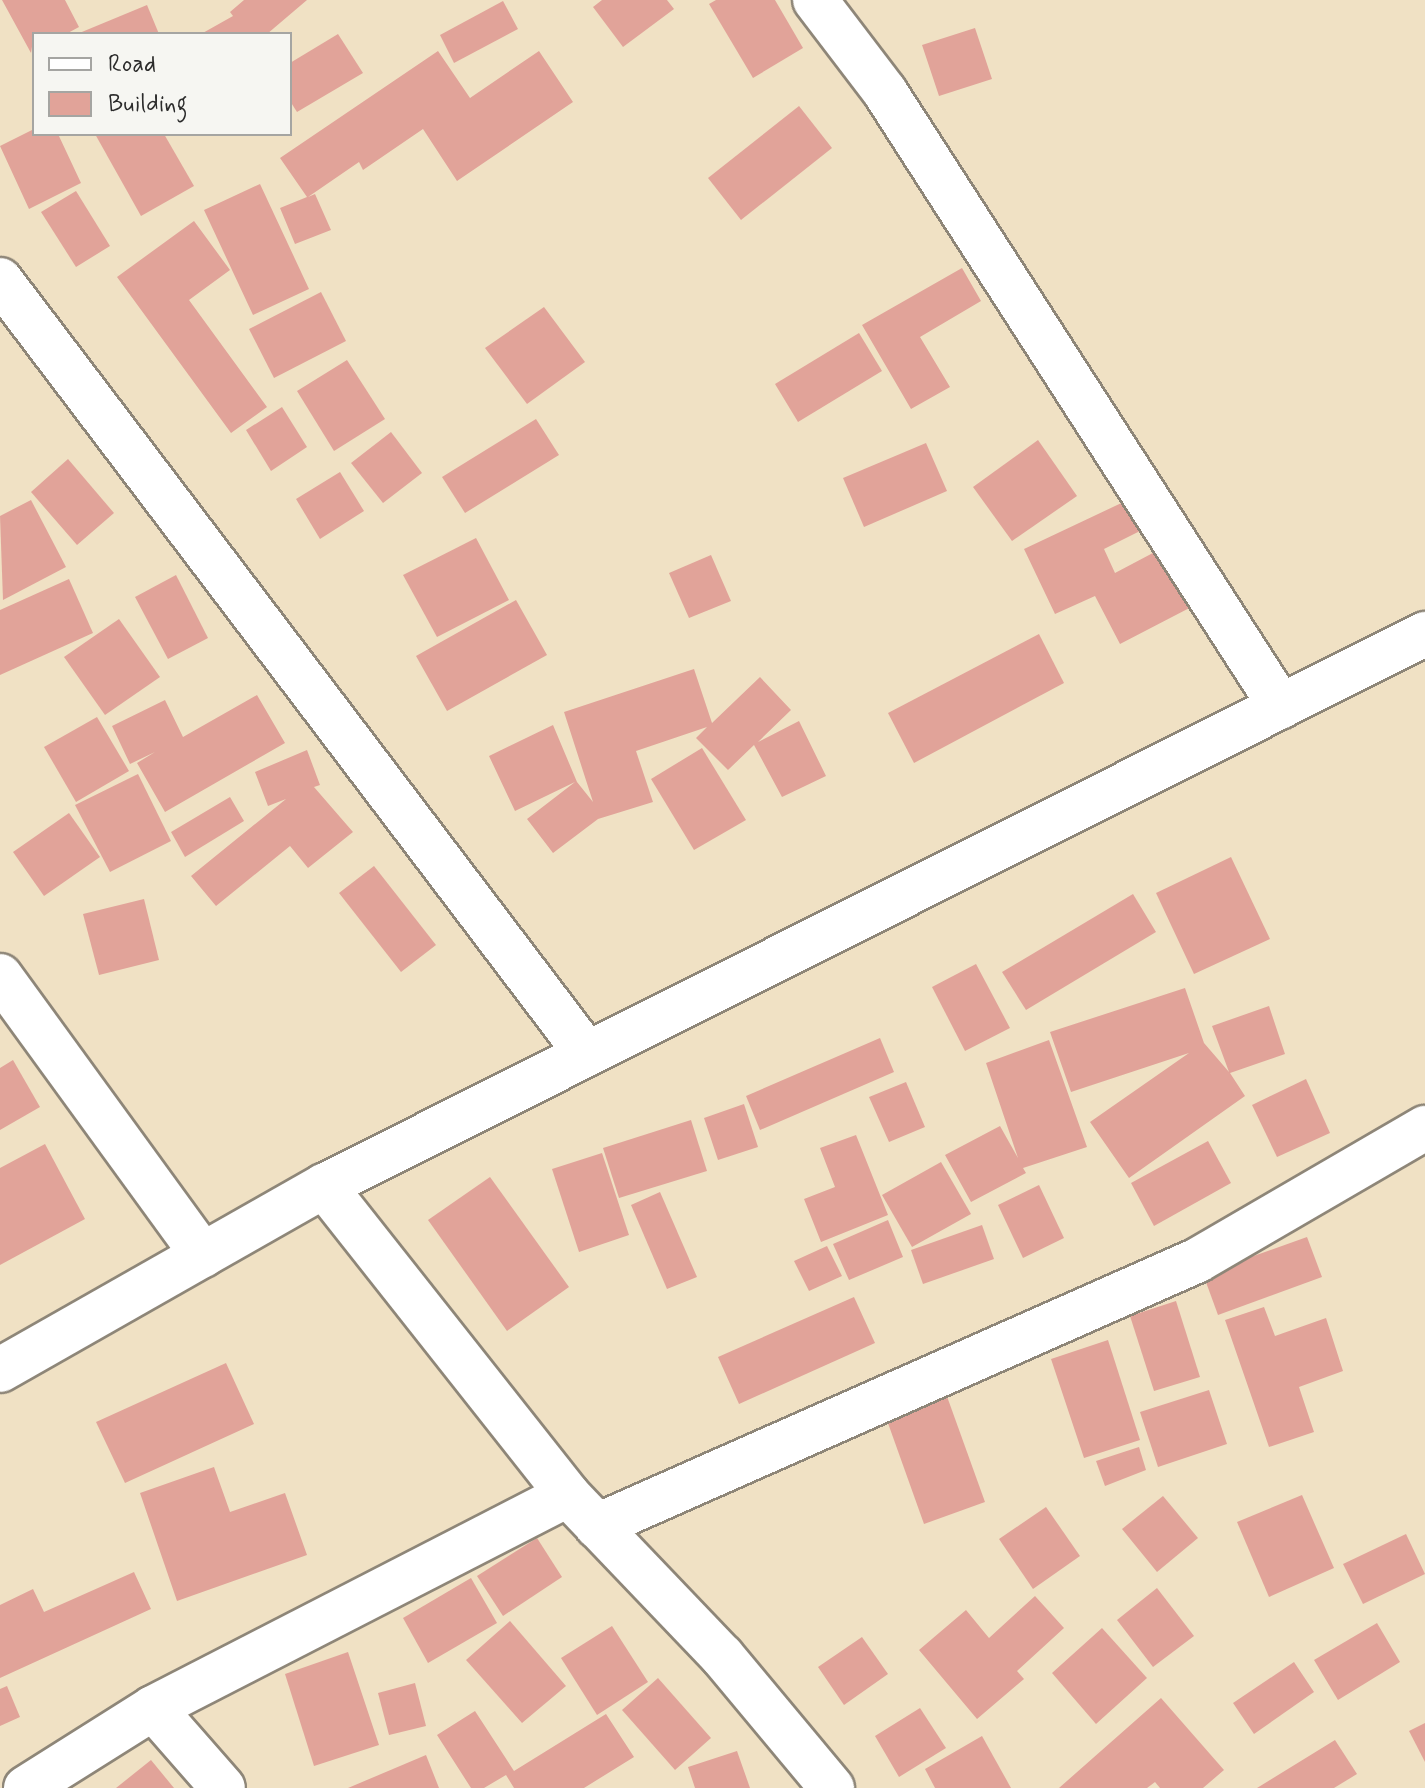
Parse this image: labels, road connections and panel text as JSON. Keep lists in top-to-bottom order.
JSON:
{
  "legend": ["Road", "Building"]
}
